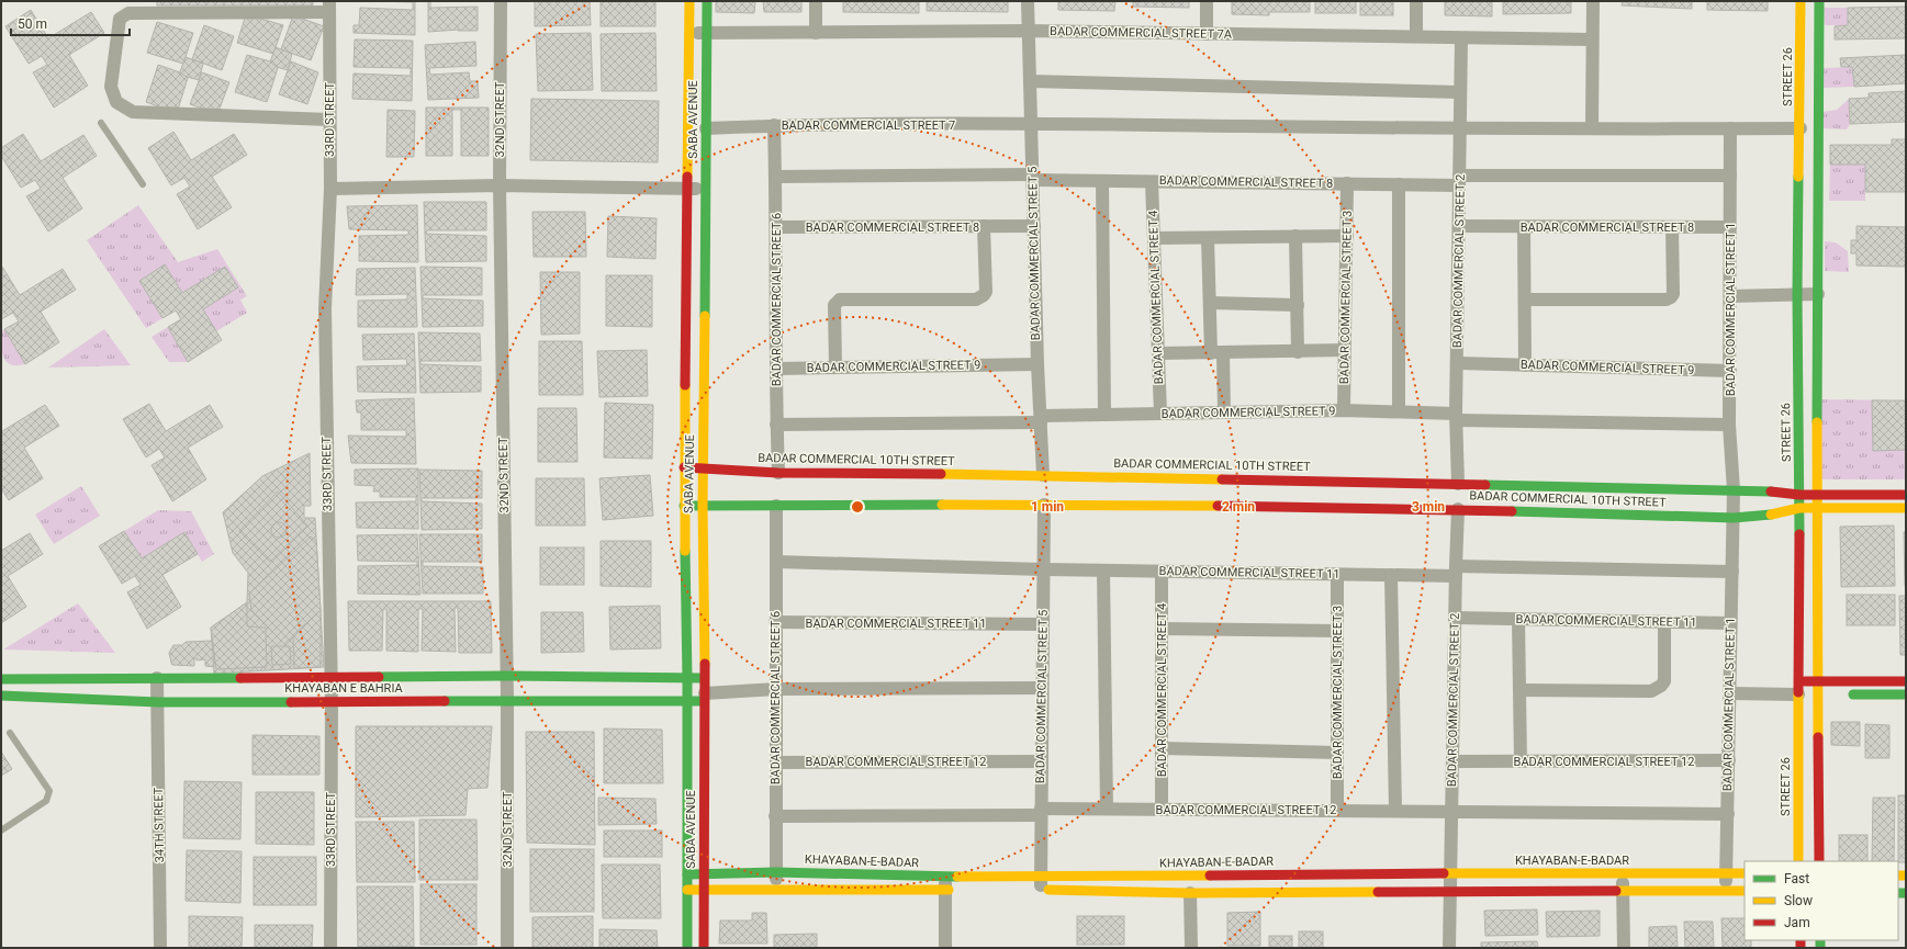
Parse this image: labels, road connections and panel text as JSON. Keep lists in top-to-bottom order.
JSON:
{
  "streets": {
    "main road": [
      "STREET 26",
      "SABA AVENUE",
      "BADAR COMMERCIAL 10TH STREET",
      "KHAYABAN E BAHRIA",
      "KHAYABAN-E-BADAR"
    ],
    "street": [
      "BADAR COMMERCIAL STREET 7A",
      "33RD STREET",
      "32ND STREET",
      "BADAR COMMERCIAL STREET 7",
      "BADAR COMMERCIAL STREET 8",
      "BADAR COMMERCIAL STREET 5",
      "BADAR COMMERCIAL STREET 2",
      "BADAR COMMERCIAL STREET 4",
      "BADAR COMMERCIAL STREET 3",
      "BADAR COMMERCIAL STREET 6",
      "BADAR COMMERCIAL STREET 1",
      "BADAR COMMERCIAL STREET 9",
      "BADAR COMMERCIAL STREET 11",
      "BADAR COMMERCIAL STREET 12",
      "34TH STREET"
    ]
  },
  "crossings": [
    ["BADAR COMMERCIAL STREET 7A", "SABA AVENUE"],
    ["BADAR COMMERCIAL STREET 7A", "BADAR COMMERCIAL STREET 5"],
    ["BADAR COMMERCIAL STREET 7A", "BADAR COMMERCIAL STREET 2"],
    ["STREET 26", "BADAR COMMERCIAL STREET 7"],
    ["STREET 26", "BADAR COMMERCIAL 10TH STREET"],
    ["33RD STREET", "KHAYABAN E BAHRIA"],
    ["32ND STREET", "KHAYABAN E BAHRIA"],
    ["SABA AVENUE", "BADAR COMMERCIAL STREET 7"],
    ["SABA AVENUE", "BADAR COMMERCIAL 10TH STREET"],
    ["SABA AVENUE", "KHAYABAN E BAHRIA"],
    ["SABA AVENUE", "KHAYABAN-E-BADAR"],
    ["BADAR COMMERCIAL STREET 7", "BADAR COMMERCIAL STREET 5"],
    ["BADAR COMMERCIAL STREET 7", "BADAR COMMERCIAL STREET 2"],
    ["BADAR COMMERCIAL STREET 7", "BADAR COMMERCIAL STREET 6"],
    ["BADAR COMMERCIAL STREET 7", "BADAR COMMERCIAL STREET 1"],
    ["BADAR COMMERCIAL STREET 8", "BADAR COMMERCIAL STREET 5"],
    ["BADAR COMMERCIAL STREET 8", "BADAR COMMERCIAL STREET 2"],
    ["BADAR COMMERCIAL STREET 8", "BADAR COMMERCIAL STREET 4"],
    ["BADAR COMMERCIAL STREET 8", "BADAR COMMERCIAL STREET 3"],
    ["BADAR COMMERCIAL STREET 8", "BADAR COMMERCIAL STREET 6"],
    ["BADAR COMMERCIAL STREET 8", "BADAR COMMERCIAL STREET 1"],
    ["BADAR COMMERCIAL STREET 5", "BADAR COMMERCIAL STREET 9"],
    ["BADAR COMMERCIAL STREET 5", "BADAR COMMERCIAL 10TH STREET"],
    ["BADAR COMMERCIAL STREET 5", "BADAR COMMERCIAL STREET 11"],
    ["BADAR COMMERCIAL STREET 5", "BADAR COMMERCIAL STREET 12"],
    ["BADAR COMMERCIAL STREET 5", "KHAYABAN-E-BADAR"],
    ["BADAR COMMERCIAL STREET 2", "BADAR COMMERCIAL STREET 9"],
    ["BADAR COMMERCIAL STREET 2", "BADAR COMMERCIAL 10TH STREET"],
    ["BADAR COMMERCIAL STREET 2", "BADAR COMMERCIAL STREET 11"],
    ["BADAR COMMERCIAL STREET 2", "BADAR COMMERCIAL STREET 12"],
    ["BADAR COMMERCIAL STREET 2", "KHAYABAN-E-BADAR"],
    ["BADAR COMMERCIAL STREET 4", "BADAR COMMERCIAL STREET 9"],
    ["BADAR COMMERCIAL STREET 4", "BADAR COMMERCIAL STREET 11"],
    ["BADAR COMMERCIAL STREET 4", "BADAR COMMERCIAL STREET 12"],
    ["BADAR COMMERCIAL STREET 3", "BADAR COMMERCIAL STREET 9"],
    ["BADAR COMMERCIAL STREET 3", "BADAR COMMERCIAL STREET 11"],
    ["BADAR COMMERCIAL STREET 3", "BADAR COMMERCIAL STREET 12"],
    ["BADAR COMMERCIAL STREET 6", "BADAR COMMERCIAL STREET 9"],
    ["BADAR COMMERCIAL STREET 6", "BADAR COMMERCIAL 10TH STREET"],
    ["BADAR COMMERCIAL STREET 6", "BADAR COMMERCIAL STREET 11"],
    ["BADAR COMMERCIAL STREET 6", "BADAR COMMERCIAL STREET 12"],
    ["BADAR COMMERCIAL STREET 6", "KHAYABAN-E-BADAR"],
    ["BADAR COMMERCIAL STREET 1", "BADAR COMMERCIAL STREET 9"],
    ["BADAR COMMERCIAL STREET 1", "BADAR COMMERCIAL 10TH STREET"],
    ["BADAR COMMERCIAL STREET 1", "BADAR COMMERCIAL STREET 11"],
    ["BADAR COMMERCIAL STREET 1", "BADAR COMMERCIAL STREET 12"],
    ["BADAR COMMERCIAL STREET 1", "KHAYABAN-E-BADAR"],
    ["KHAYABAN E BAHRIA", "34TH STREET"]
  ],
  "legend": ["Fast", "Slow", "Jam"],
  "scale_bar": "50 m",
  "rings": ["1 min", "2 min", "3 min"]
}
